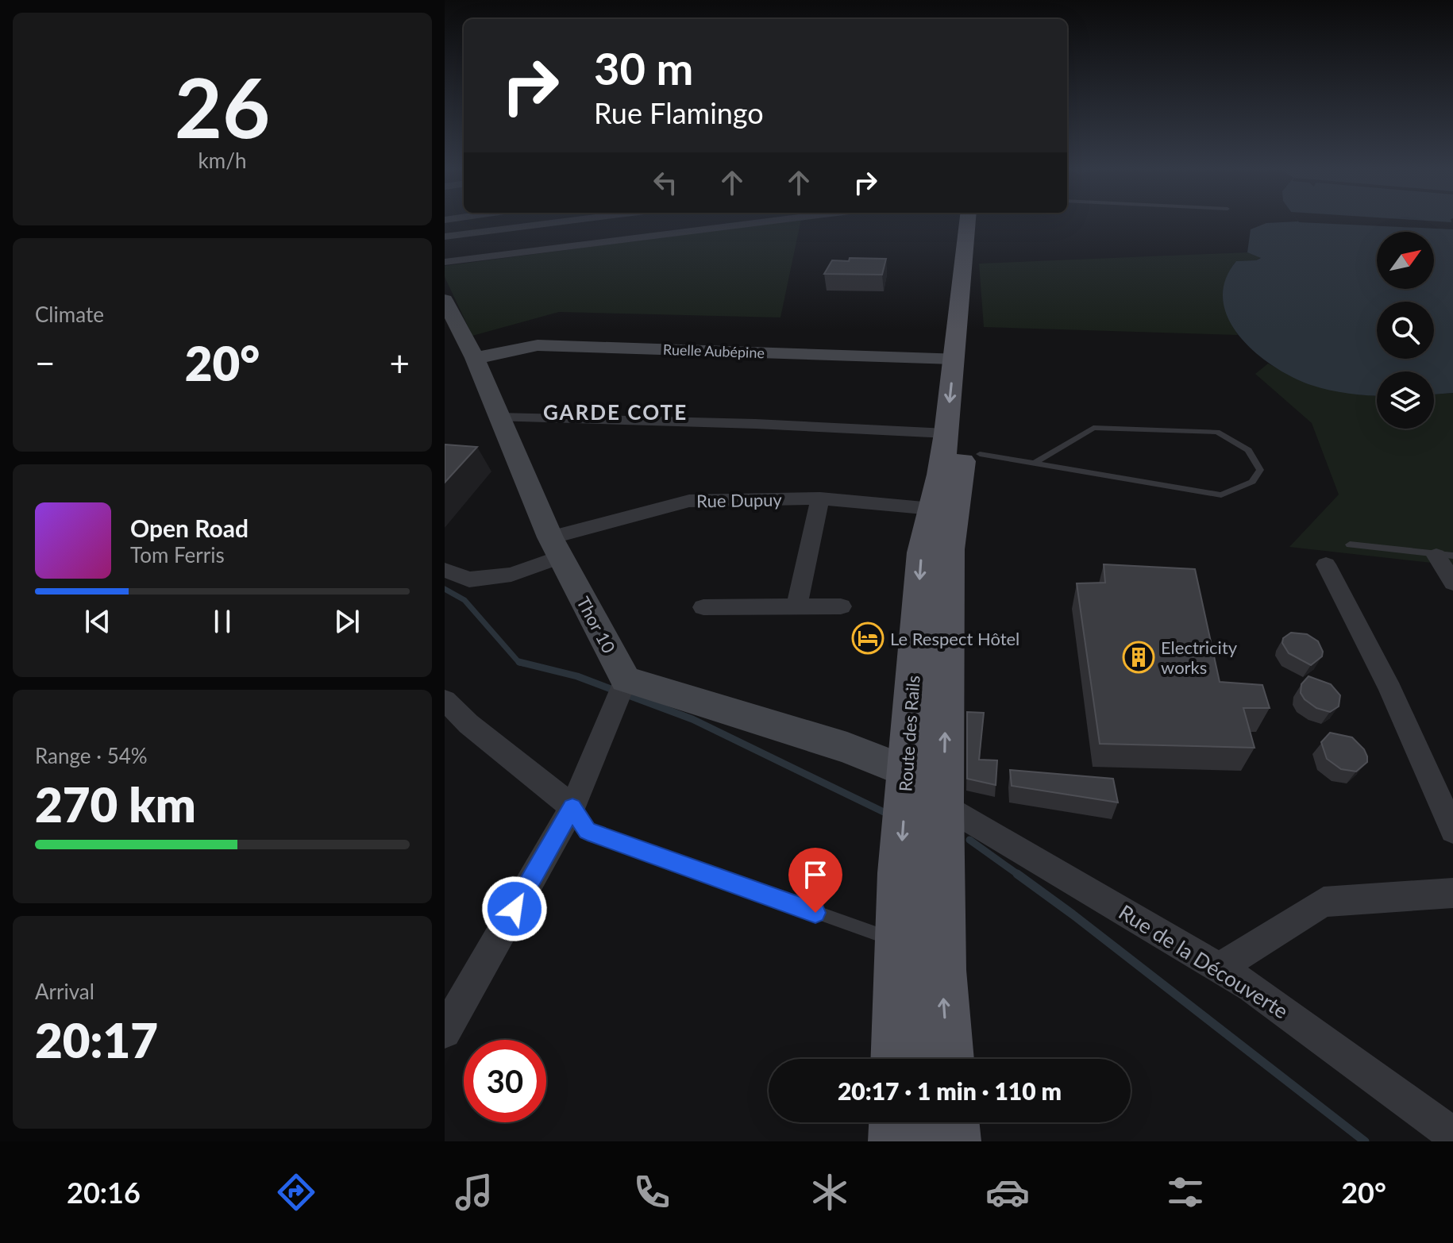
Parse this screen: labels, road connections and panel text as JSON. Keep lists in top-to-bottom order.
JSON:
{
  "streets": {
    "main road": ["Route des Rails"],
    "street": [
      "Ruelle Aubépine",
      "Rue Dupuy",
      "Thor 10",
      "Rue de la Découverte"
    ]
  },
  "crossings": [
    ["Ruelle Aubépine", "Thor 10"],
    ["Ruelle Aubépine", "Route des Rails"],
    ["Rue Dupuy", "Thor 10"],
    ["Rue Dupuy", "Route des Rails"],
    ["Route des Rails", "Rue de la Découverte"]
  ],
  "districts": ["GARDE COTE"],
  "places": {
    "hotel": ["Le Respect Hôtel"],
    "building": ["Electricity works"]
  },
  "north": "top right",
  "page": {
    "tile": [
      ["26", "km/h"],
      "Climate",
      ["Range · 54%", "270 km"],
      ["Arrival", "20:17"]
    ],
    "turn": ["30 m", "Rue Flamingo"],
    "heat": ["−", "20°", "+"],
    "song": ["Open Road", "Tom Ferris"],
    "limit": "30",
    "trip": "20:17 · 1 min · 110 m",
    "tabs": ["20:16", "20°"]
  }
}
